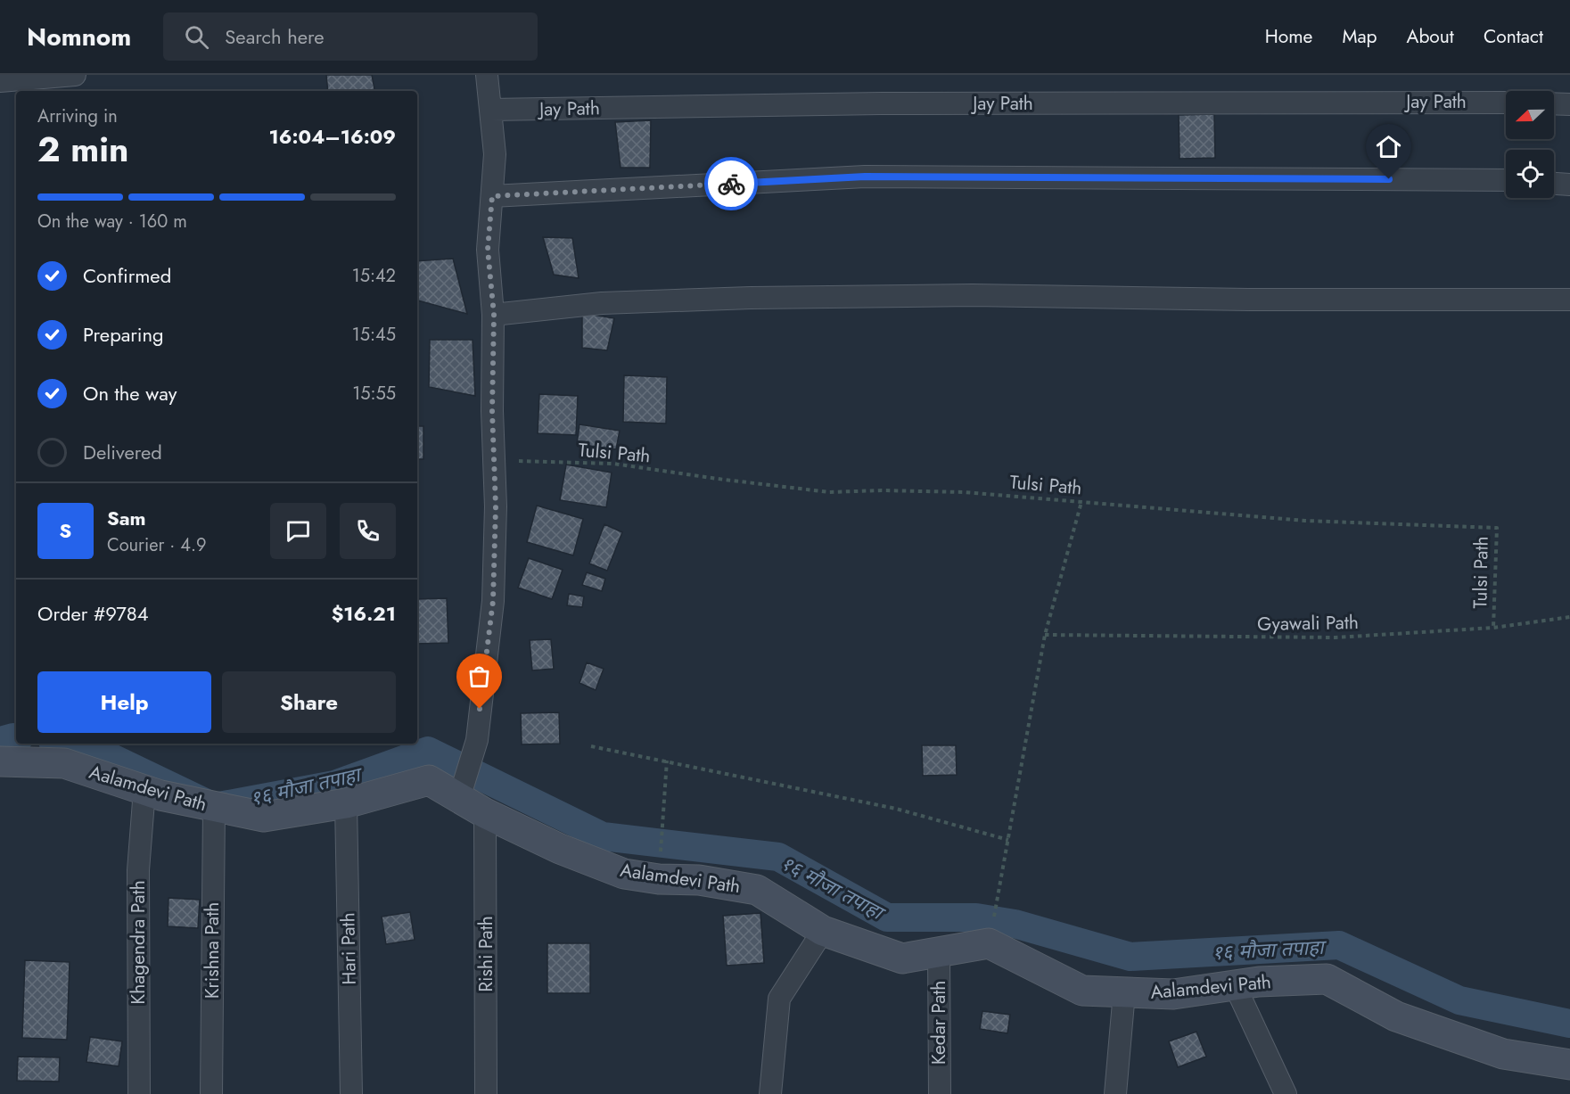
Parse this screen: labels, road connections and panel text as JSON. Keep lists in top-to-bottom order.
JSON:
{
  "streets": {
    "street": [
      "Jay Path",
      "Aalamdevi Path",
      "Khagendra Path",
      "Hari Path",
      "Krishna Path",
      "Rishi Path",
      "Kedar Path"
    ],
    "path": ["Tulsi Path", "Gyawali Path"]
  },
  "crossings": [
    ["Tulsi Path", "Gyawali Path"],
    ["Aalamdevi Path", "Khagendra Path"],
    ["Aalamdevi Path", "Hari Path"],
    ["Aalamdevi Path", "Krishna Path"],
    ["Aalamdevi Path", "Rishi Path"],
    ["Aalamdevi Path", "Kedar Path"]
  ],
  "water": ["१६ मौजा तपाहा"],
  "north": "left",
  "page": {
    "header": "Nomnom",
    "search": "Search here",
    "nav": [
      "Home",
      "Map",
      "About",
      "Contact"
    ],
    "heading": ["2 min", "Arriving in", "16:04–16:09"],
    "panel": [
      "Sam",
      "Courier · 4.9",
      "Order #9784",
      "$16.21"
    ],
    "bar": "On the way · 160 m",
    "list": [
      ["Confirmed", "15:42"],
      ["Preparing", "15:45"],
      ["On the way", "15:55"],
      "Delivered"
    ],
    "round": "S",
    "buttons": ["Help", "Share"]
  }
}
